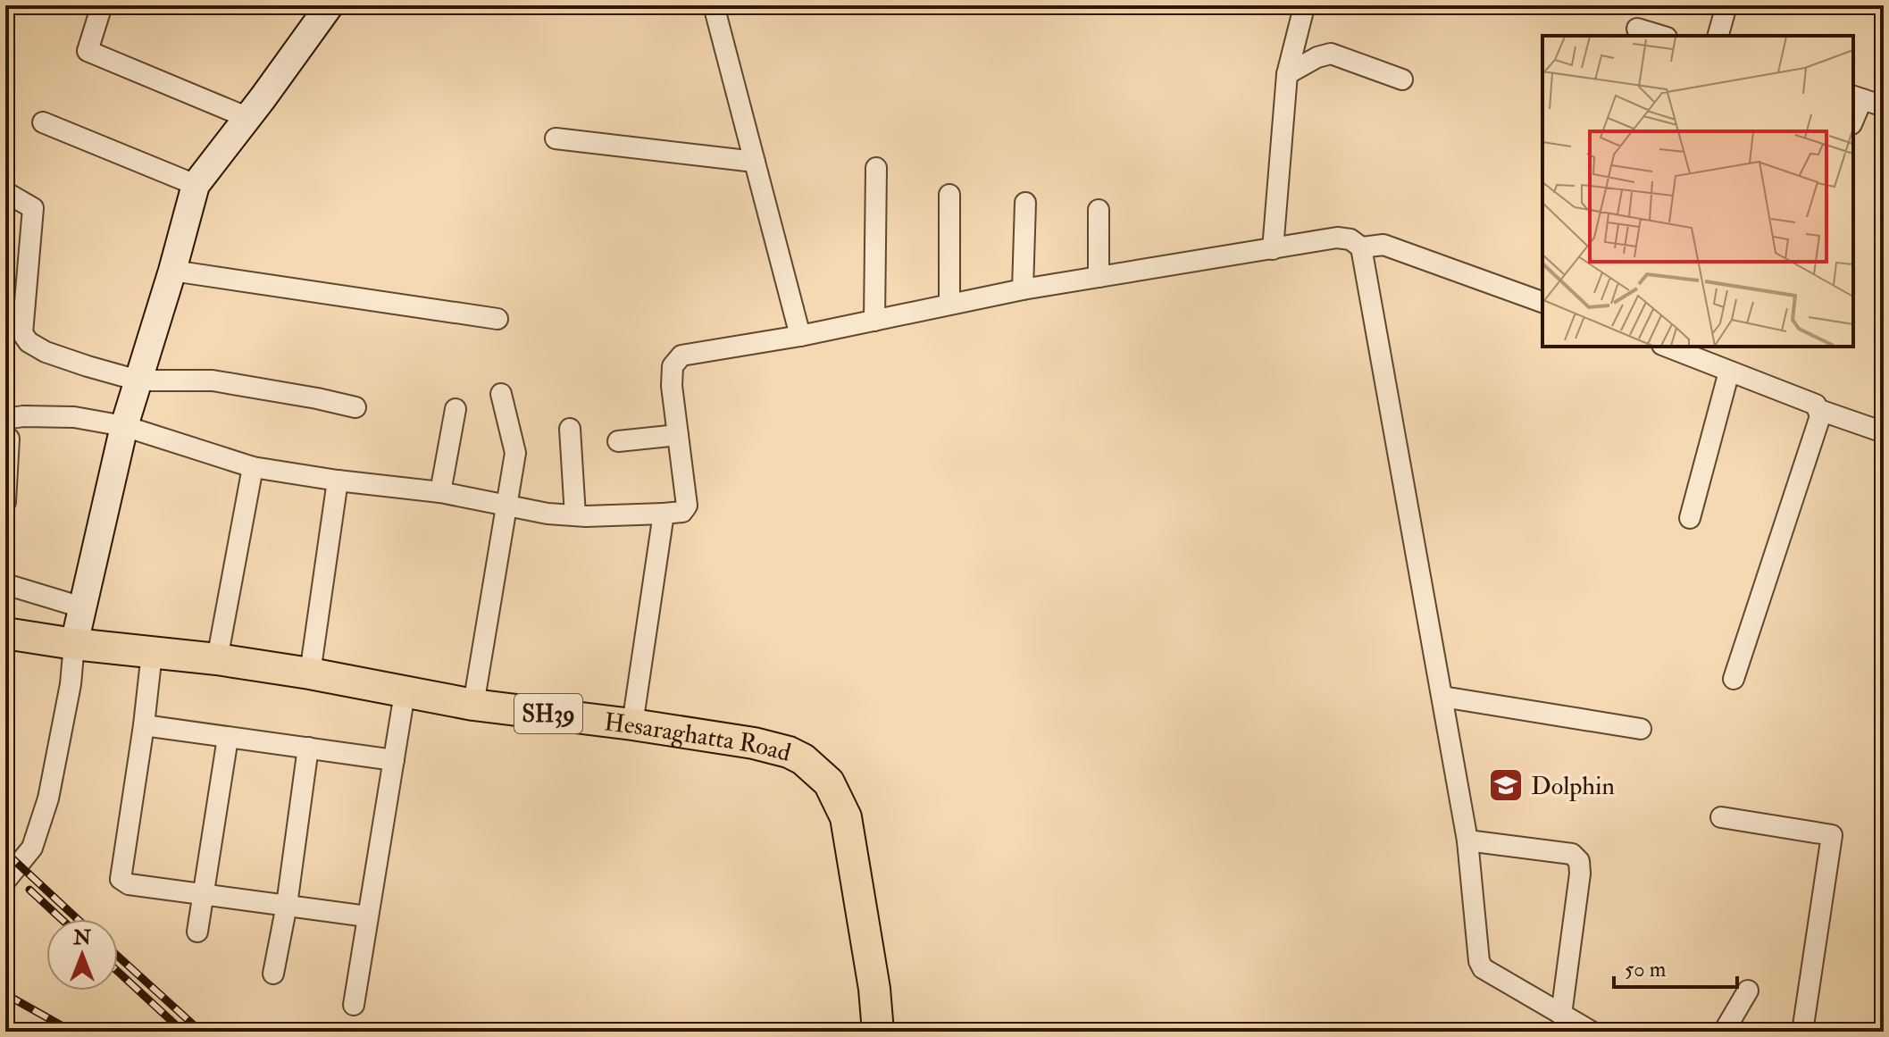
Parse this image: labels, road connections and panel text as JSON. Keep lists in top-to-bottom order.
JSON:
{
  "streets": {
    "main road": ["SH39", "Hesaraghatta Road"]
  },
  "places": {
    "school or university": ["Dolphin"]
  },
  "scale_bar": "50 m",
  "north": "top"
}
